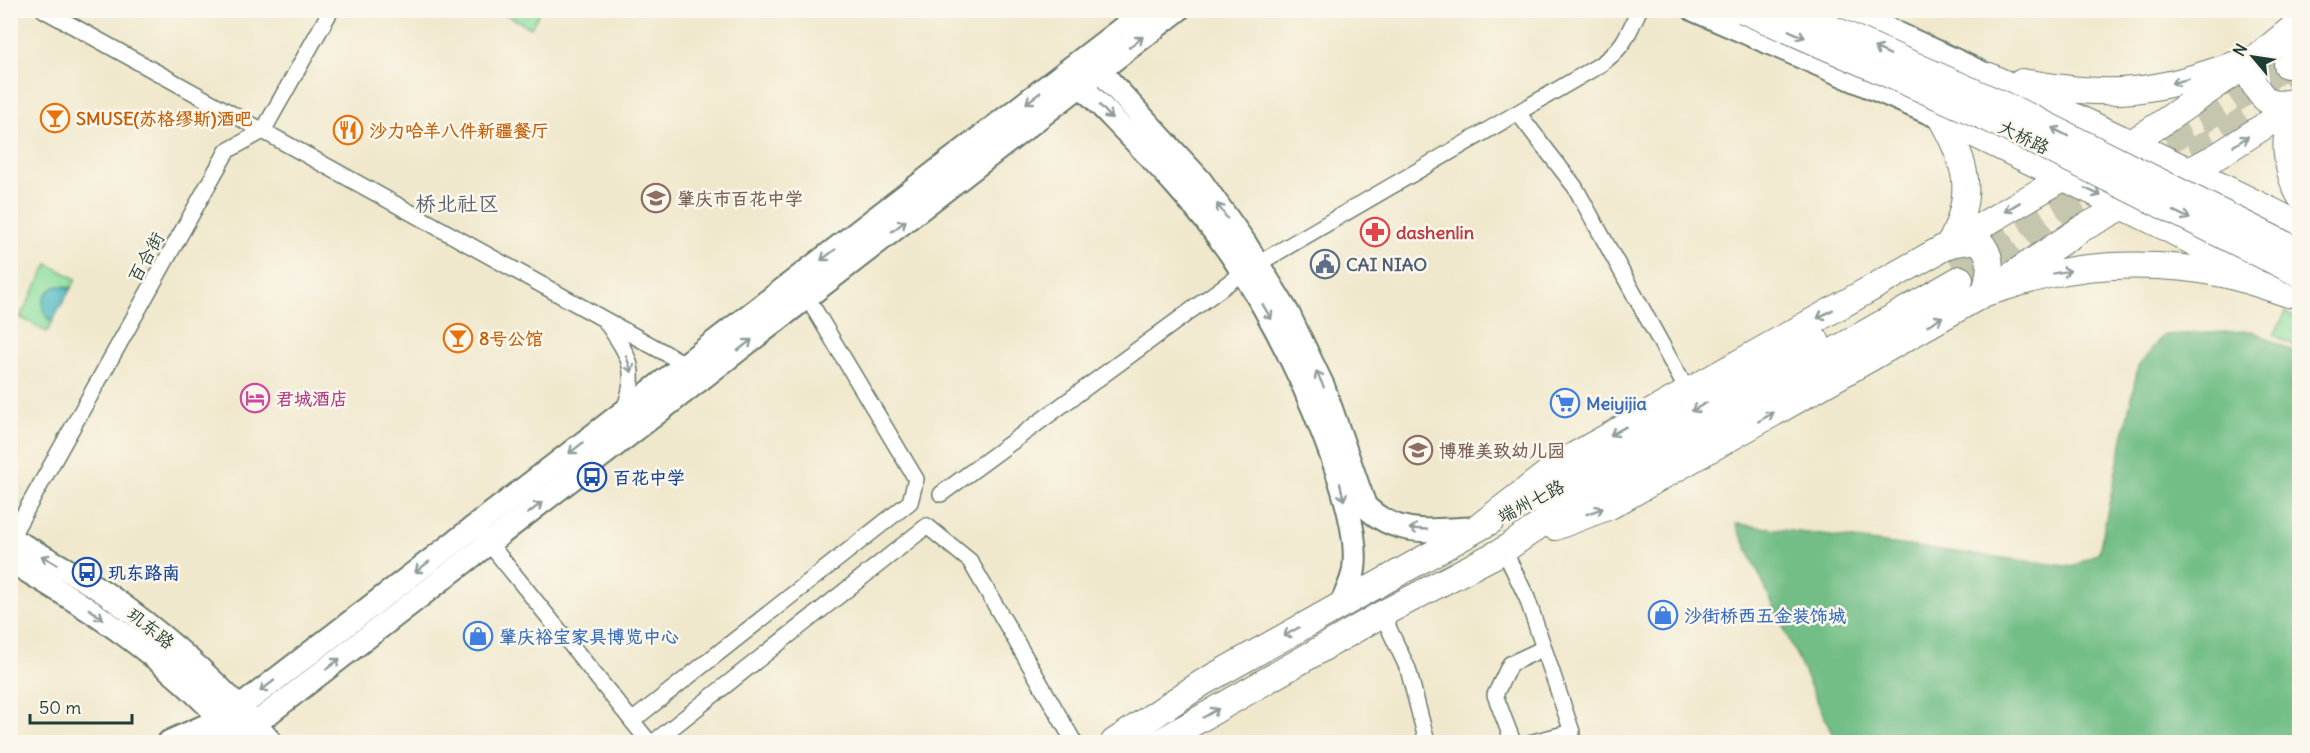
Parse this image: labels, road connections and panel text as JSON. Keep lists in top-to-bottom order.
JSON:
{
  "streets": {
    "main road": ["大桥路", "端州七路"],
    "street": ["百合街", "玑东路"]
  },
  "crossings": [
    ["百合街", "玑东路"]
  ],
  "districts": ["桥北社区"],
  "places": {
    "bar": ["SMUSE(苏格缪斯)酒吧", "8号公馆"],
    "restaurant": ["沙力哈羊八件新疆餐厅"],
    "school or university": ["肇庆市百花中学", "博雅美致幼儿园"],
    "pharmacy": ["dashenlin"],
    "public building": ["CAI NIAO"],
    "hotel": ["君城酒店"],
    "supermarket": ["Meiyijia"],
    "bus stop": ["百花中学", "玑东路南"],
    "shop": ["沙街桥西五金装饰城", "肇庆裕宝家具博览中心"]
  },
  "scale_bar": "50 m",
  "north": "top left"
}
